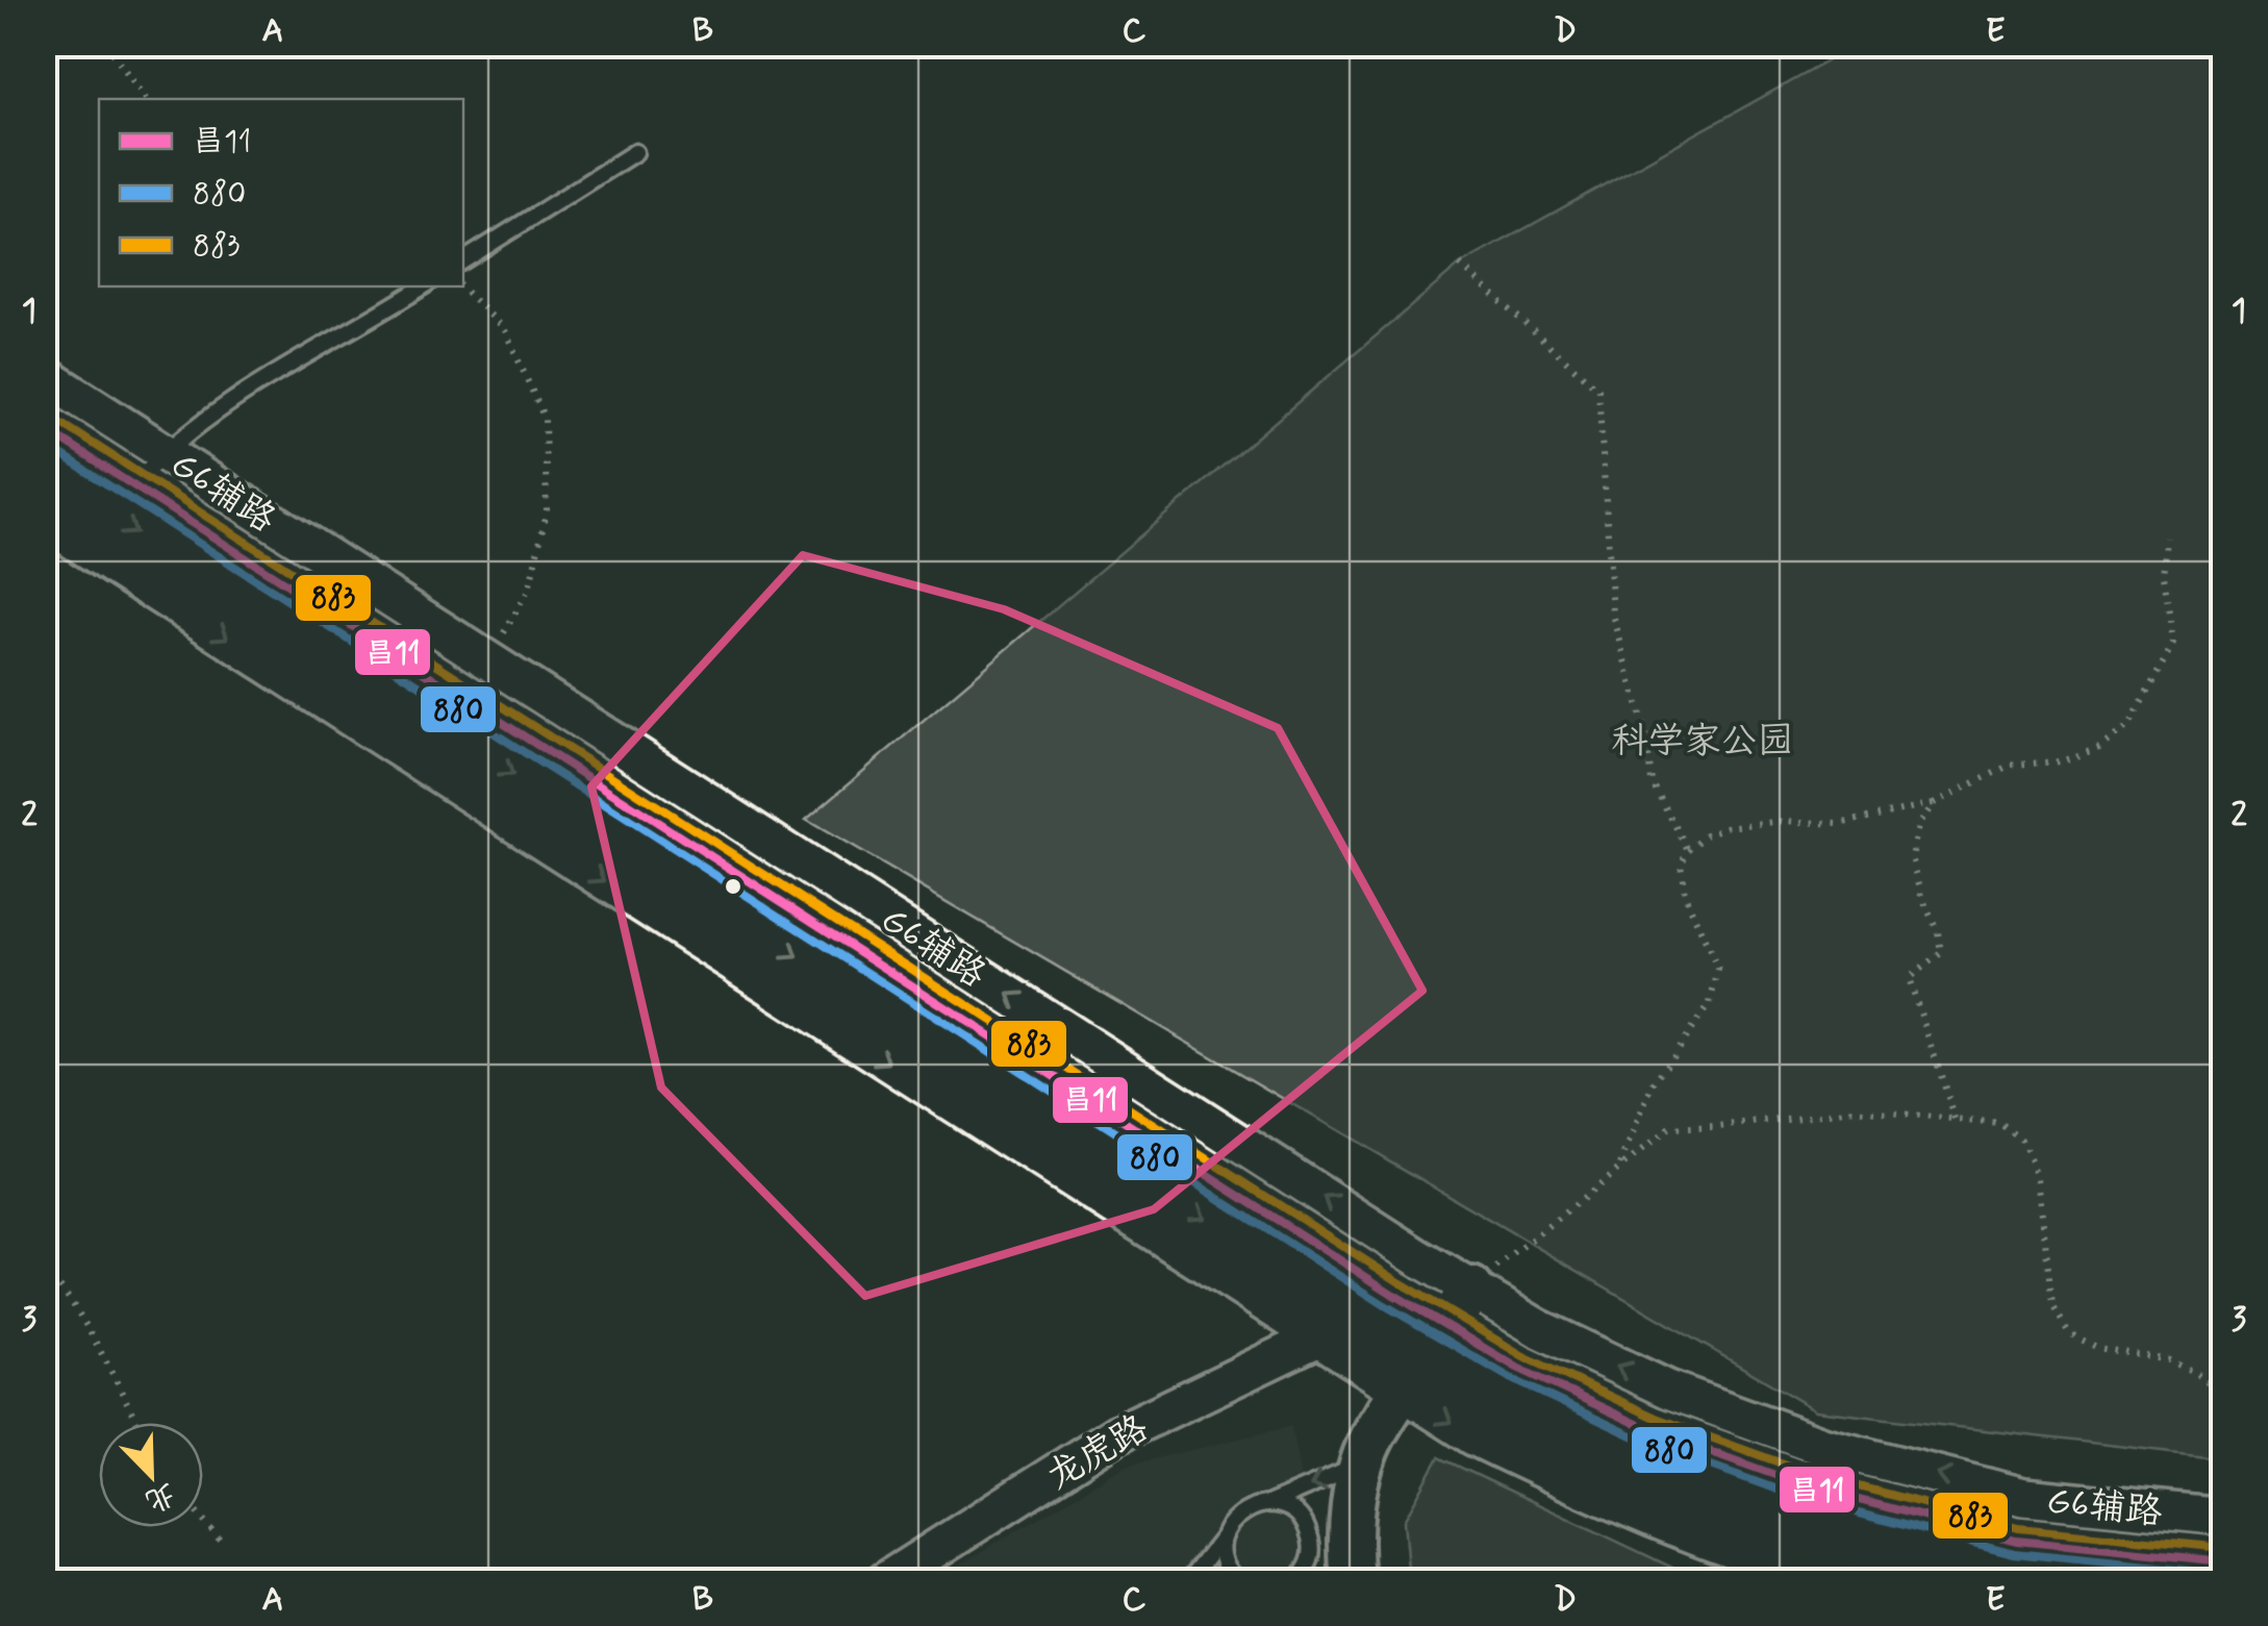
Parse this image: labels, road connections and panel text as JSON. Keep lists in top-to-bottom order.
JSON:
{
  "streets": {
    "main road": ["G6辅路"],
    "street": ["龙虎路"]
  },
  "crossings": [
    ["G6辅路", "龙虎路"]
  ],
  "parks": ["科学家公园"],
  "lines": ["transit line 883", "transit line 昌11", "transit line 880"],
  "legend": ["昌11", "880", "883"],
  "north": "bottom right",
  "grid": {
    "columns": [
      "A",
      "B",
      "C",
      "D",
      "E"
    ],
    "rows": ["1", "2", "3"]
  }
}
